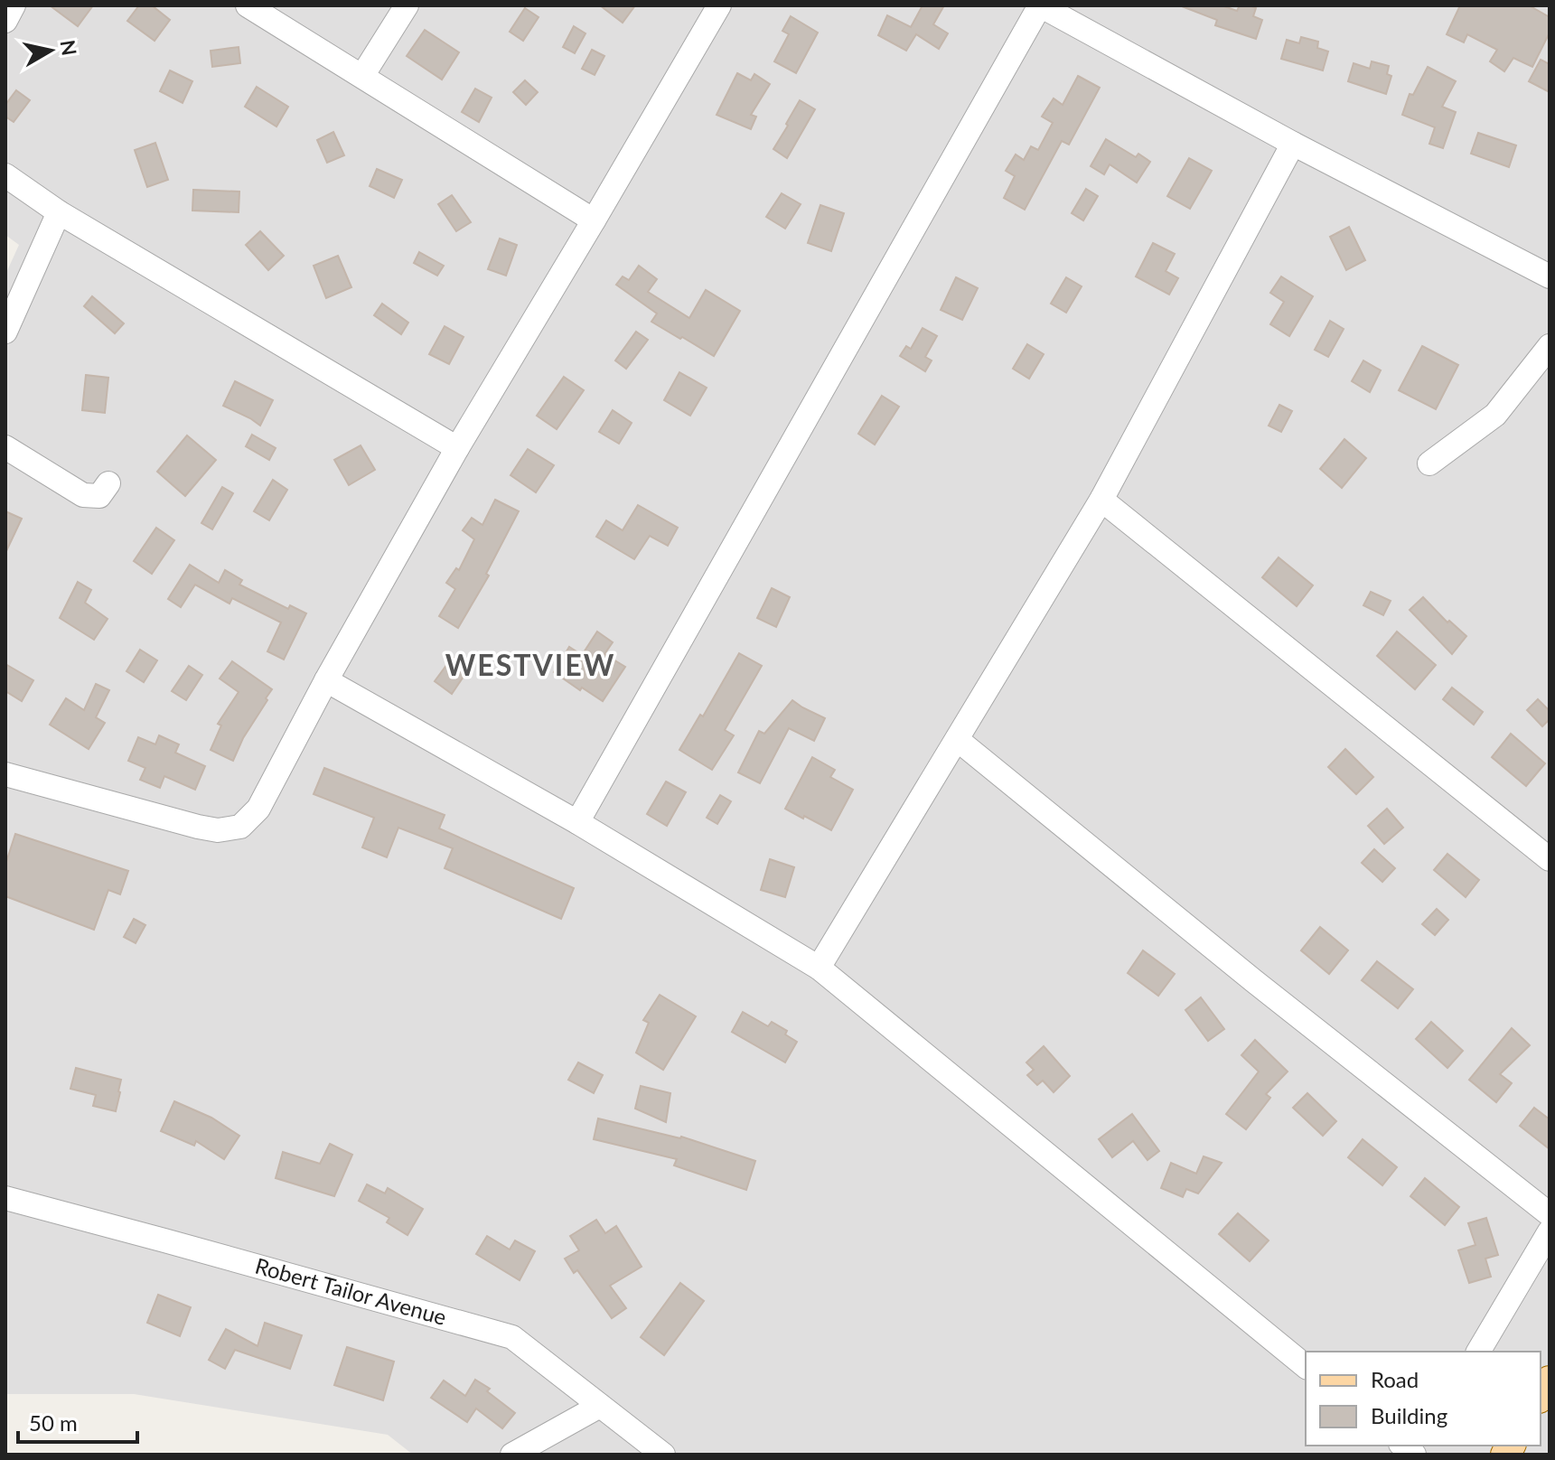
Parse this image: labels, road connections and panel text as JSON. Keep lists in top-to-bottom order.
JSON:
{
  "streets": {
    "street": ["Robert Tailor Avenue"]
  },
  "districts": ["WESTVIEW"],
  "legend": ["Road", "Building"],
  "scale_bar": "50 m",
  "north": "right"
}
